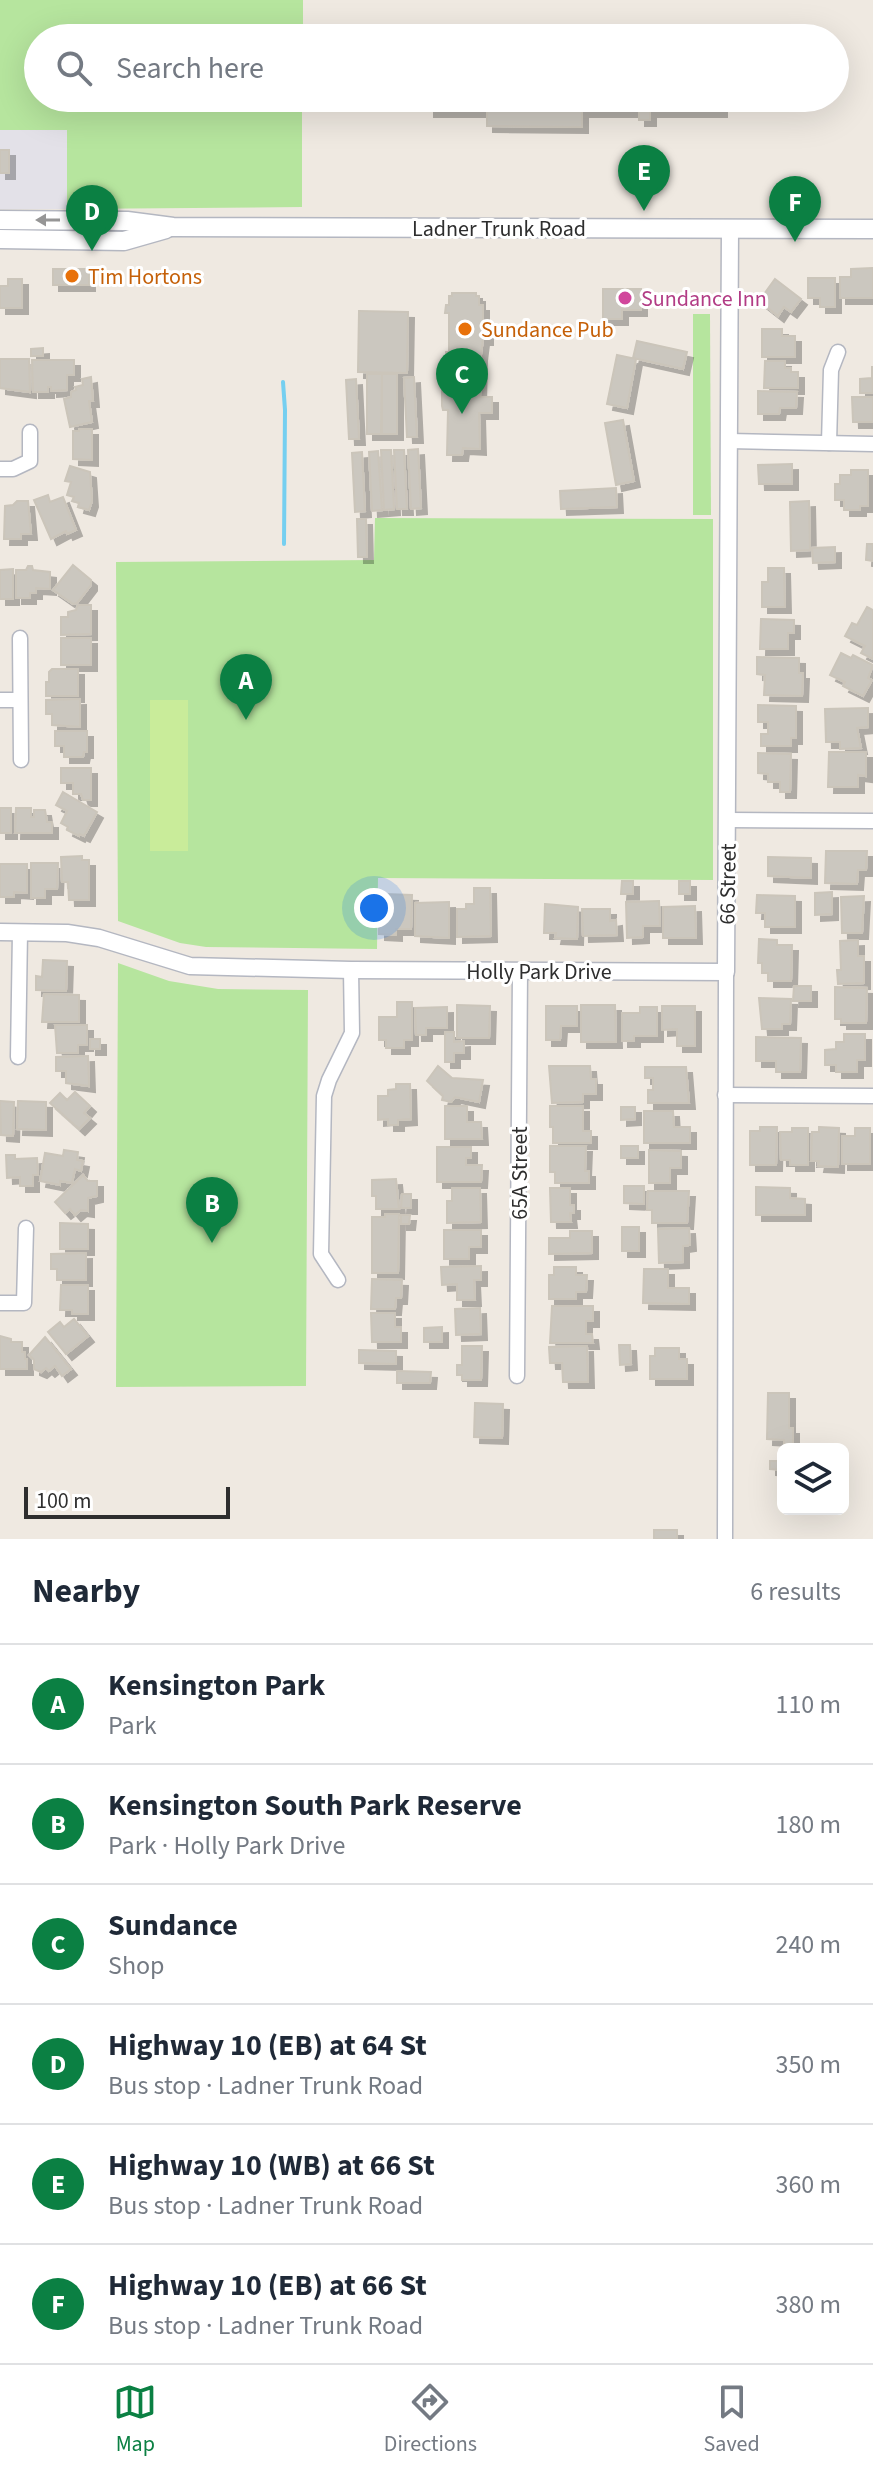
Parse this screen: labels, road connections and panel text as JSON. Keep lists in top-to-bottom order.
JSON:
{
  "streets": {
    "main road": ["Ladner Trunk Road"],
    "street": ["66 Street", "Holly Park Drive", "65A Street"]
  },
  "crossings": [
    ["Ladner Trunk Road", "66 Street"],
    ["66 Street", "Holly Park Drive"],
    ["Holly Park Drive", "65A Street"]
  ],
  "places": ["Tim Hortons", "Sundance Inn", "Sundance Pub"],
  "scale_bar": "100 m",
  "page": {
    "search": "Search here",
    "pins": [
      "E",
      "F",
      "D",
      "C",
      "A",
      "B"
    ],
    "scale": "100 m",
    "heading": ["Nearby", "6 results"],
    "list": [
      {
        "mark": "A",
        "name": "Kensington Park",
        "note": "Park",
        "value": "110 m"
      },
      {
        "mark": "B",
        "name": "Kensington South Park Reserve",
        "note": "Park · Holly Park Drive",
        "value": "180 m"
      },
      {
        "mark": "C",
        "name": "Sundance",
        "note": "Shop",
        "value": "240 m"
      },
      {
        "mark": "D",
        "name": "Highway 10 (EB) at 64 St",
        "note": "Bus stop · Ladner Trunk Road",
        "value": "350 m"
      },
      {
        "mark": "E",
        "name": "Highway 10 (WB) at 66 St",
        "note": "Bus stop · Ladner Trunk Road",
        "value": "360 m"
      },
      {
        "mark": "F",
        "name": "Highway 10 (EB) at 66 St",
        "note": "Bus stop · Ladner Trunk Road",
        "value": "380 m"
      }
    ],
    "nav": ["Map", "Directions", "Saved"]
  }
}
